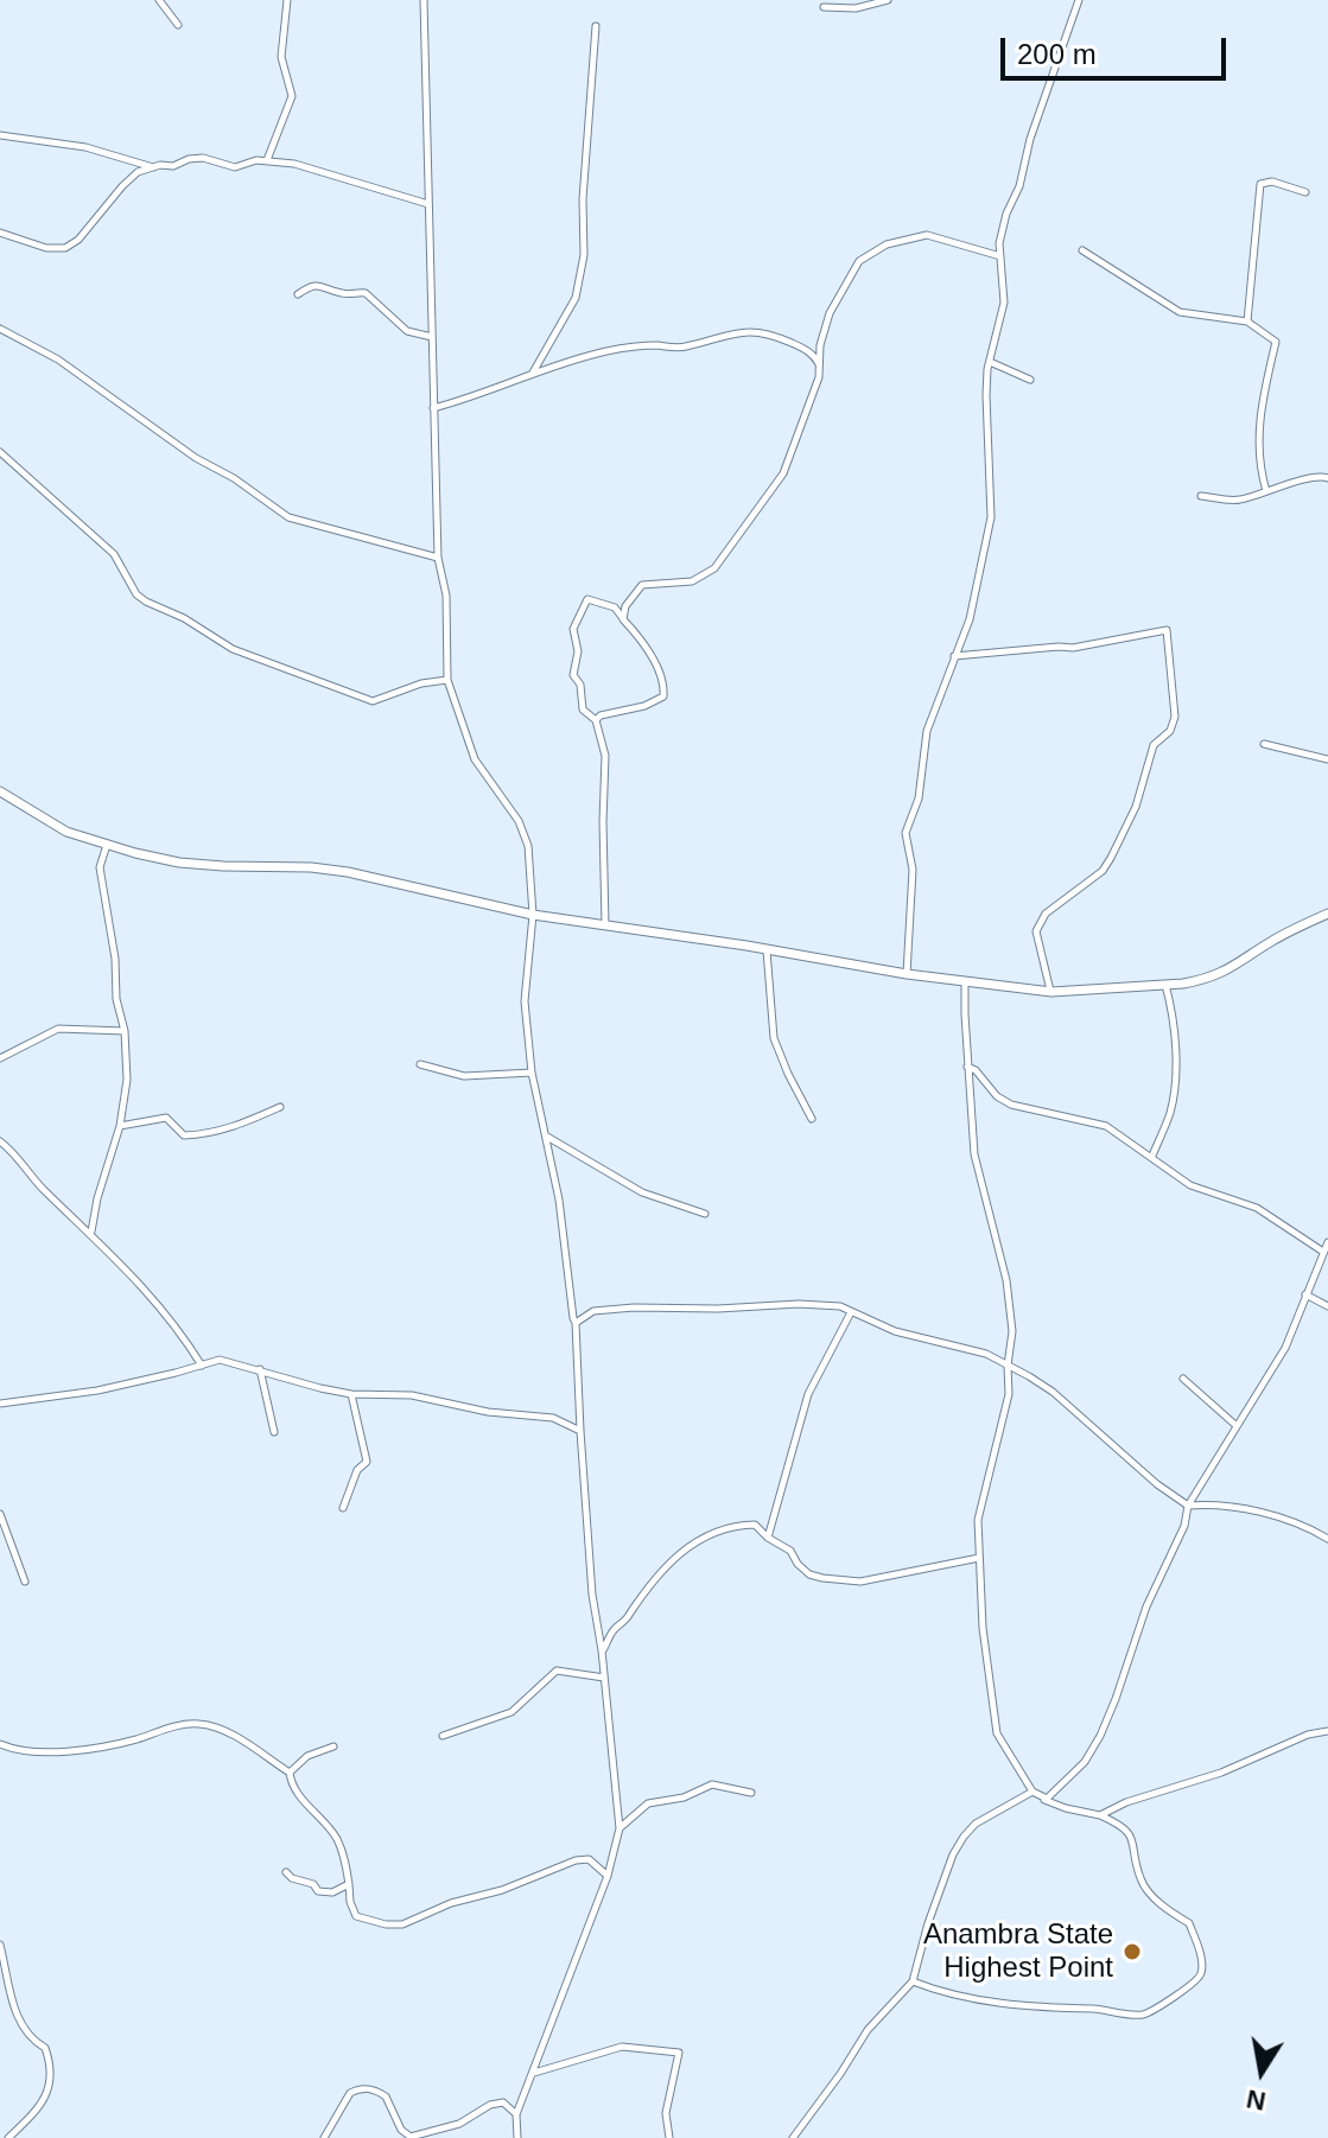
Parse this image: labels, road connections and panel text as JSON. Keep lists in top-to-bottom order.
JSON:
{
  "places": ["Anambra State Highest Point"],
  "scale_bar": "200 m",
  "north": "bottom"
}
